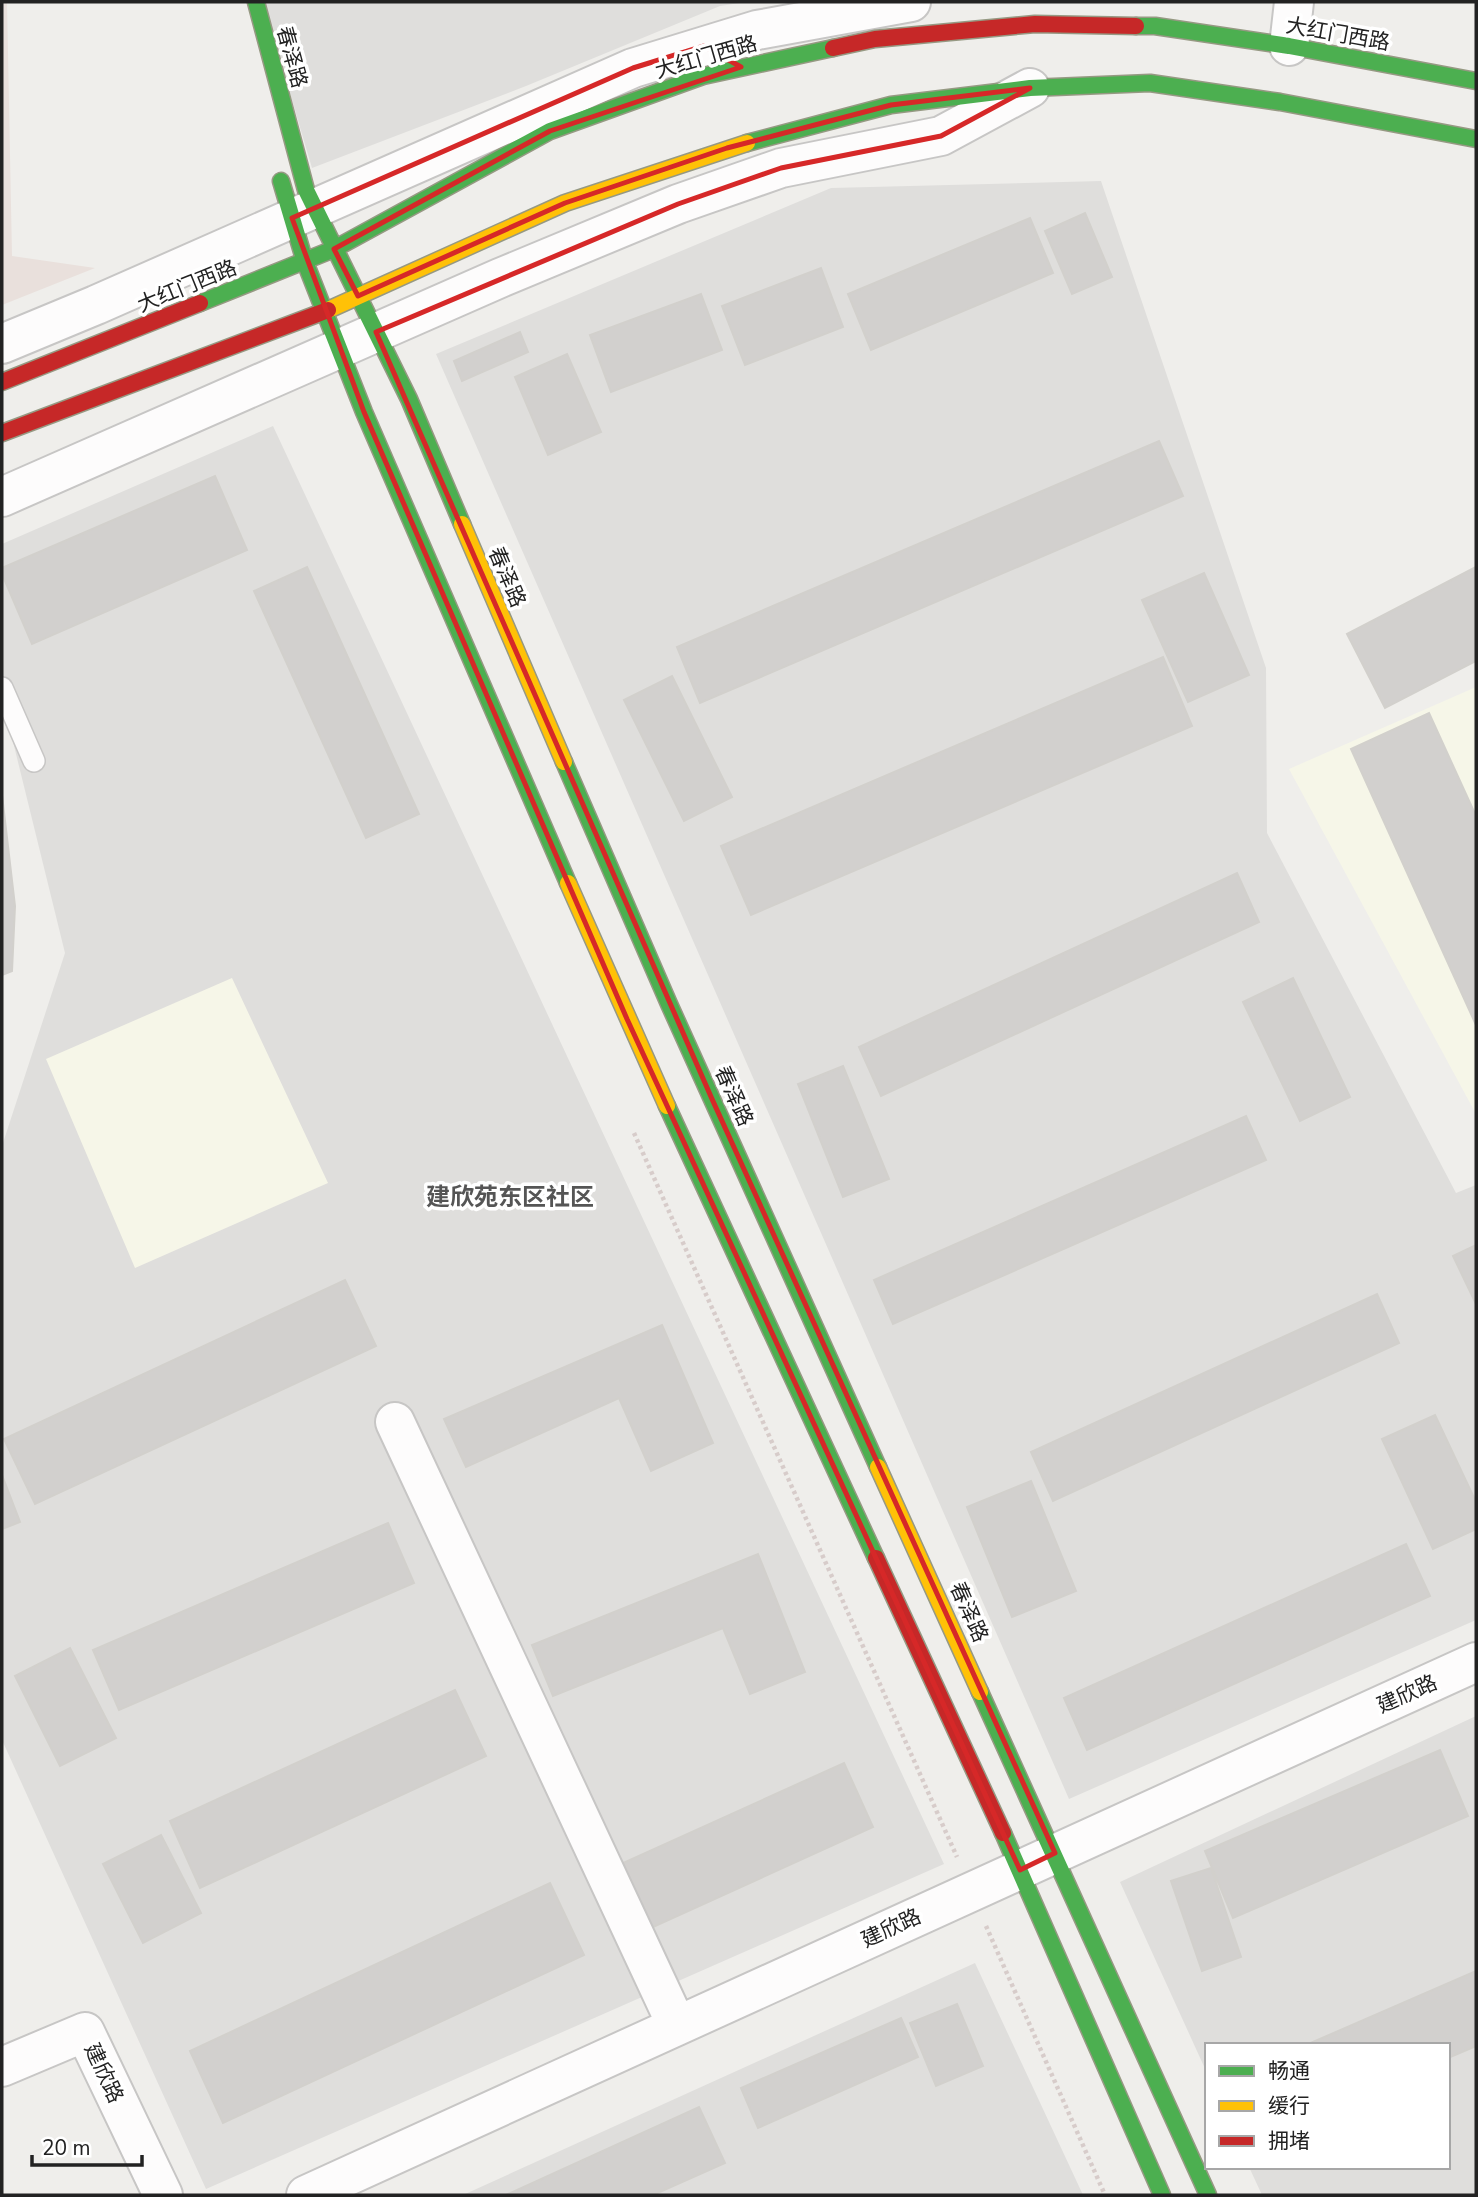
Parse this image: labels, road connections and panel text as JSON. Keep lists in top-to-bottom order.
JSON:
{
  "streets": {
    "street": ["大红门西路", "春泽路", "建欣路"]
  },
  "crossings": [
    ["大红门西路", "春泽路"],
    ["春泽路", "建欣路"]
  ],
  "districts": ["建欣苑东区社区"],
  "legend": ["畅通", "缓行", "拥堵"],
  "scale_bar": "20 m"
}
